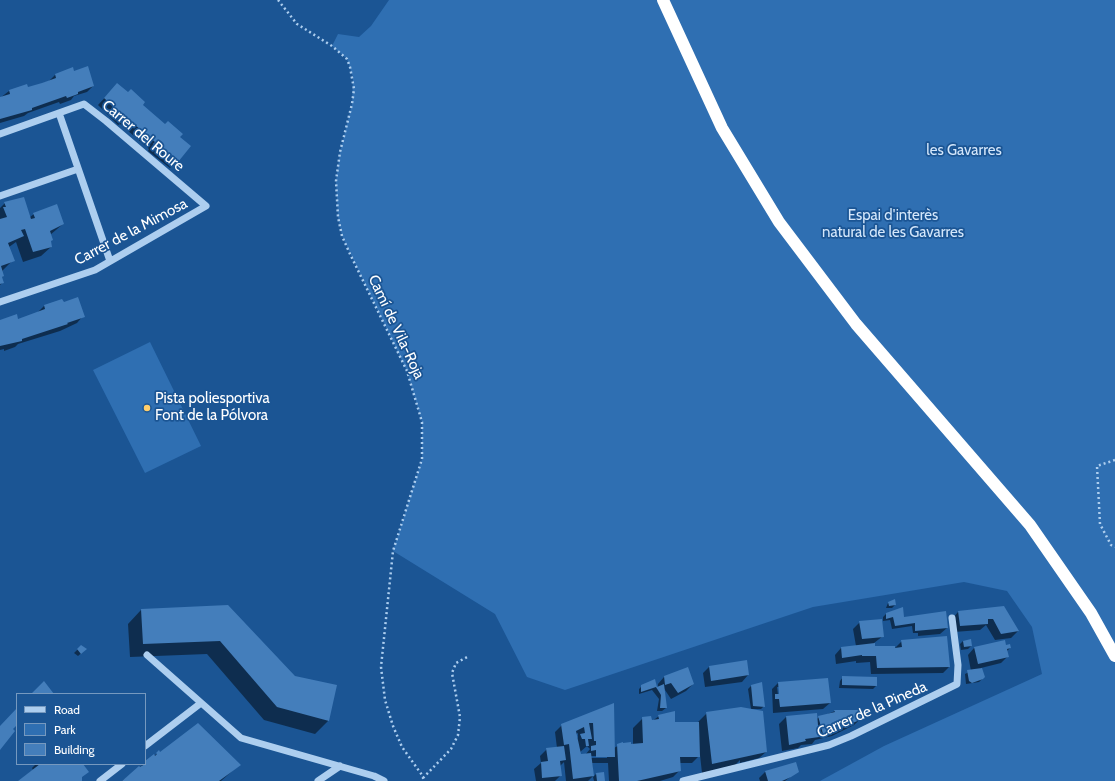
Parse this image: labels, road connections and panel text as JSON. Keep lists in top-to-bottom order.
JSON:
{
  "streets": {
    "street": ["Carrer del Roure", "Carrer de la Mimosa", "Carrer de la Pineda"],
    "path": ["Camí de Vila-Roja"]
  },
  "crossings": [
    ["Carrer del Roure", "Carrer de la Mimosa"]
  ],
  "parks": ["les Gavarres", "Espai d'interès natural de les Gavarres"],
  "places": ["Pista poliesportiva Font de la Pólvora"],
  "legend": ["Road", "Park", "Building"]
}
